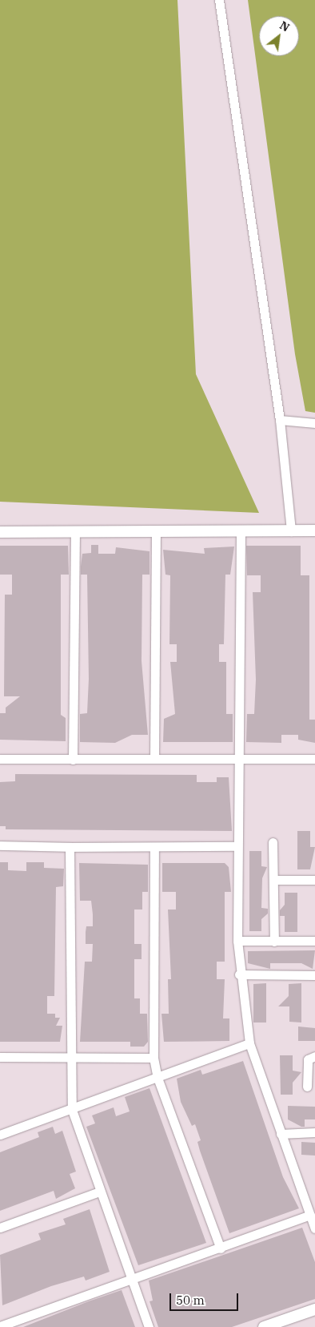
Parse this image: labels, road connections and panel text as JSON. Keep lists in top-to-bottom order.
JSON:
{
  "scale_bar": "50 m",
  "north": "top right"
}
